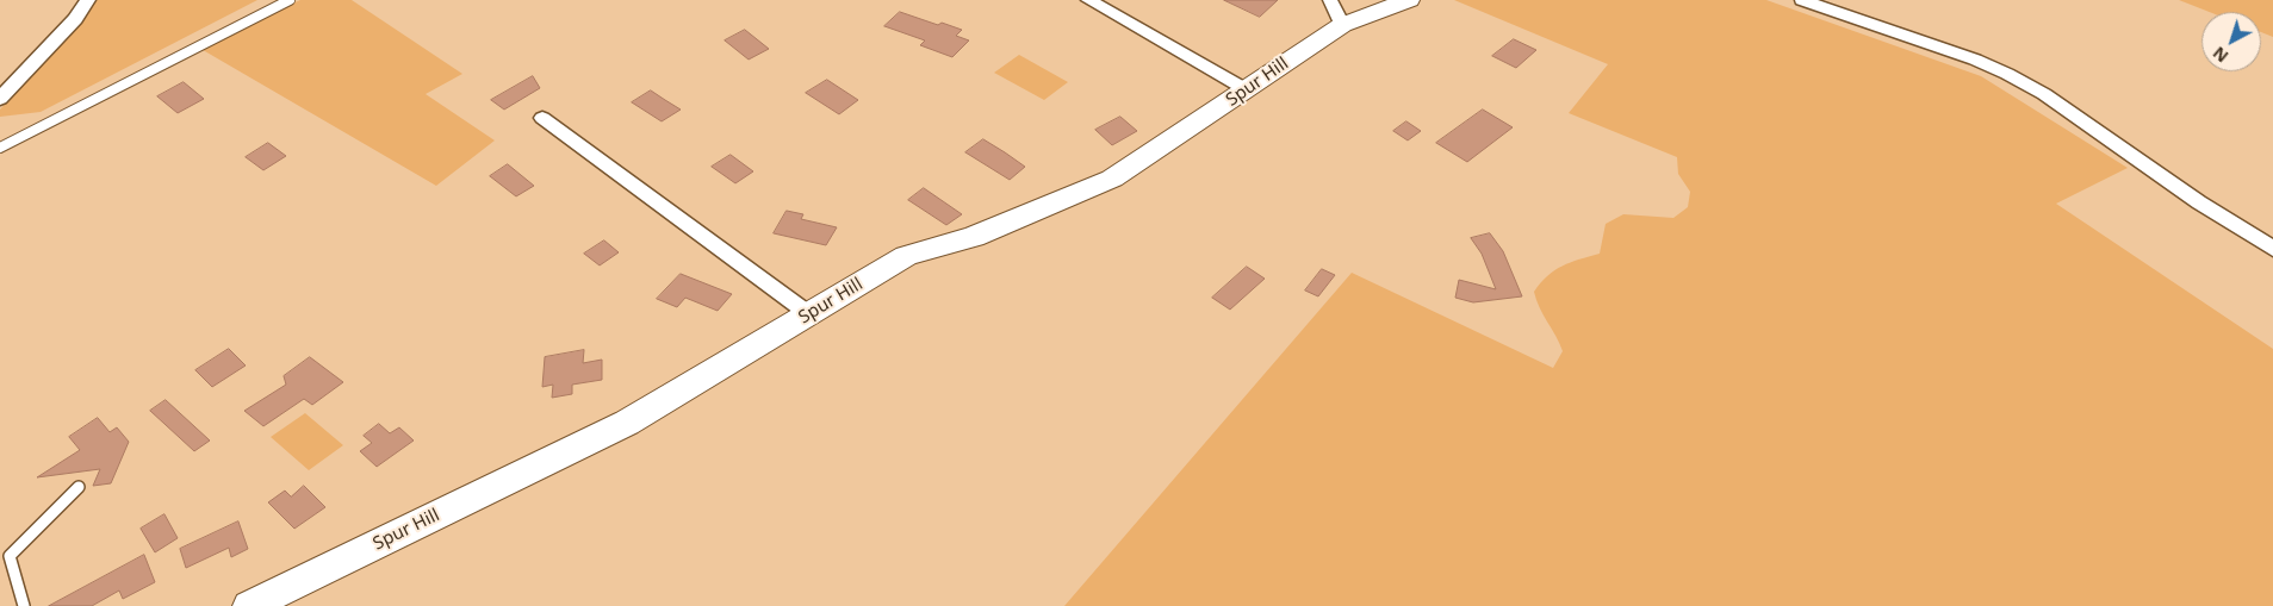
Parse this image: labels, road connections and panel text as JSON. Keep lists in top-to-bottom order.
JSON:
{
  "streets": {
    "street": ["Spur Hill"]
  },
  "north": "bottom left"
}
